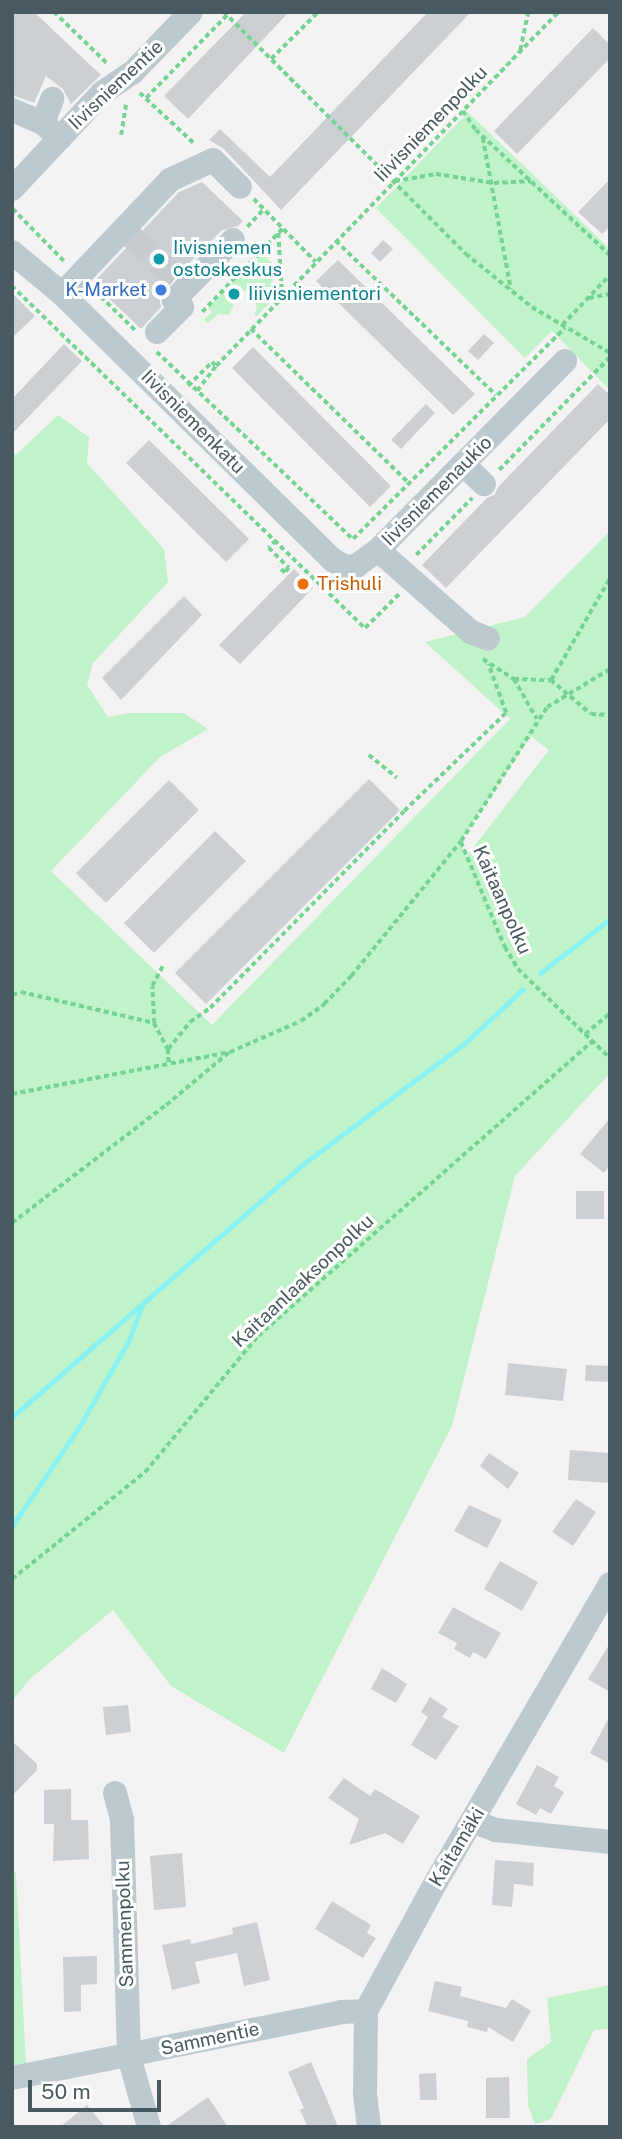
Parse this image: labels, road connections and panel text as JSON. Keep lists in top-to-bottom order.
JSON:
{
  "streets": {
    "street": [
      "Iivisniementie",
      "Iivisniemenkatu",
      "Iivisniemenaukio",
      "Kaitamäki",
      "Sammenpolku",
      "Sammentie"
    ],
    "path": ["Iiivisniemenpolku", "Kaitaanpolku", "Kaitaanlaaksonpolku"]
  },
  "crossings": [
    ["Kaitaanpolku", "Kaitaanlaaksonpolku"],
    ["Kaitamäki", "Sammentie"],
    ["Sammenpolku", "Sammentie"]
  ],
  "places": [
    "Iivisniemen ostoskeskus",
    "K-Market",
    "Iiivisniementori",
    "Trishuli"
  ],
  "scale_bar": "50 m"
}
